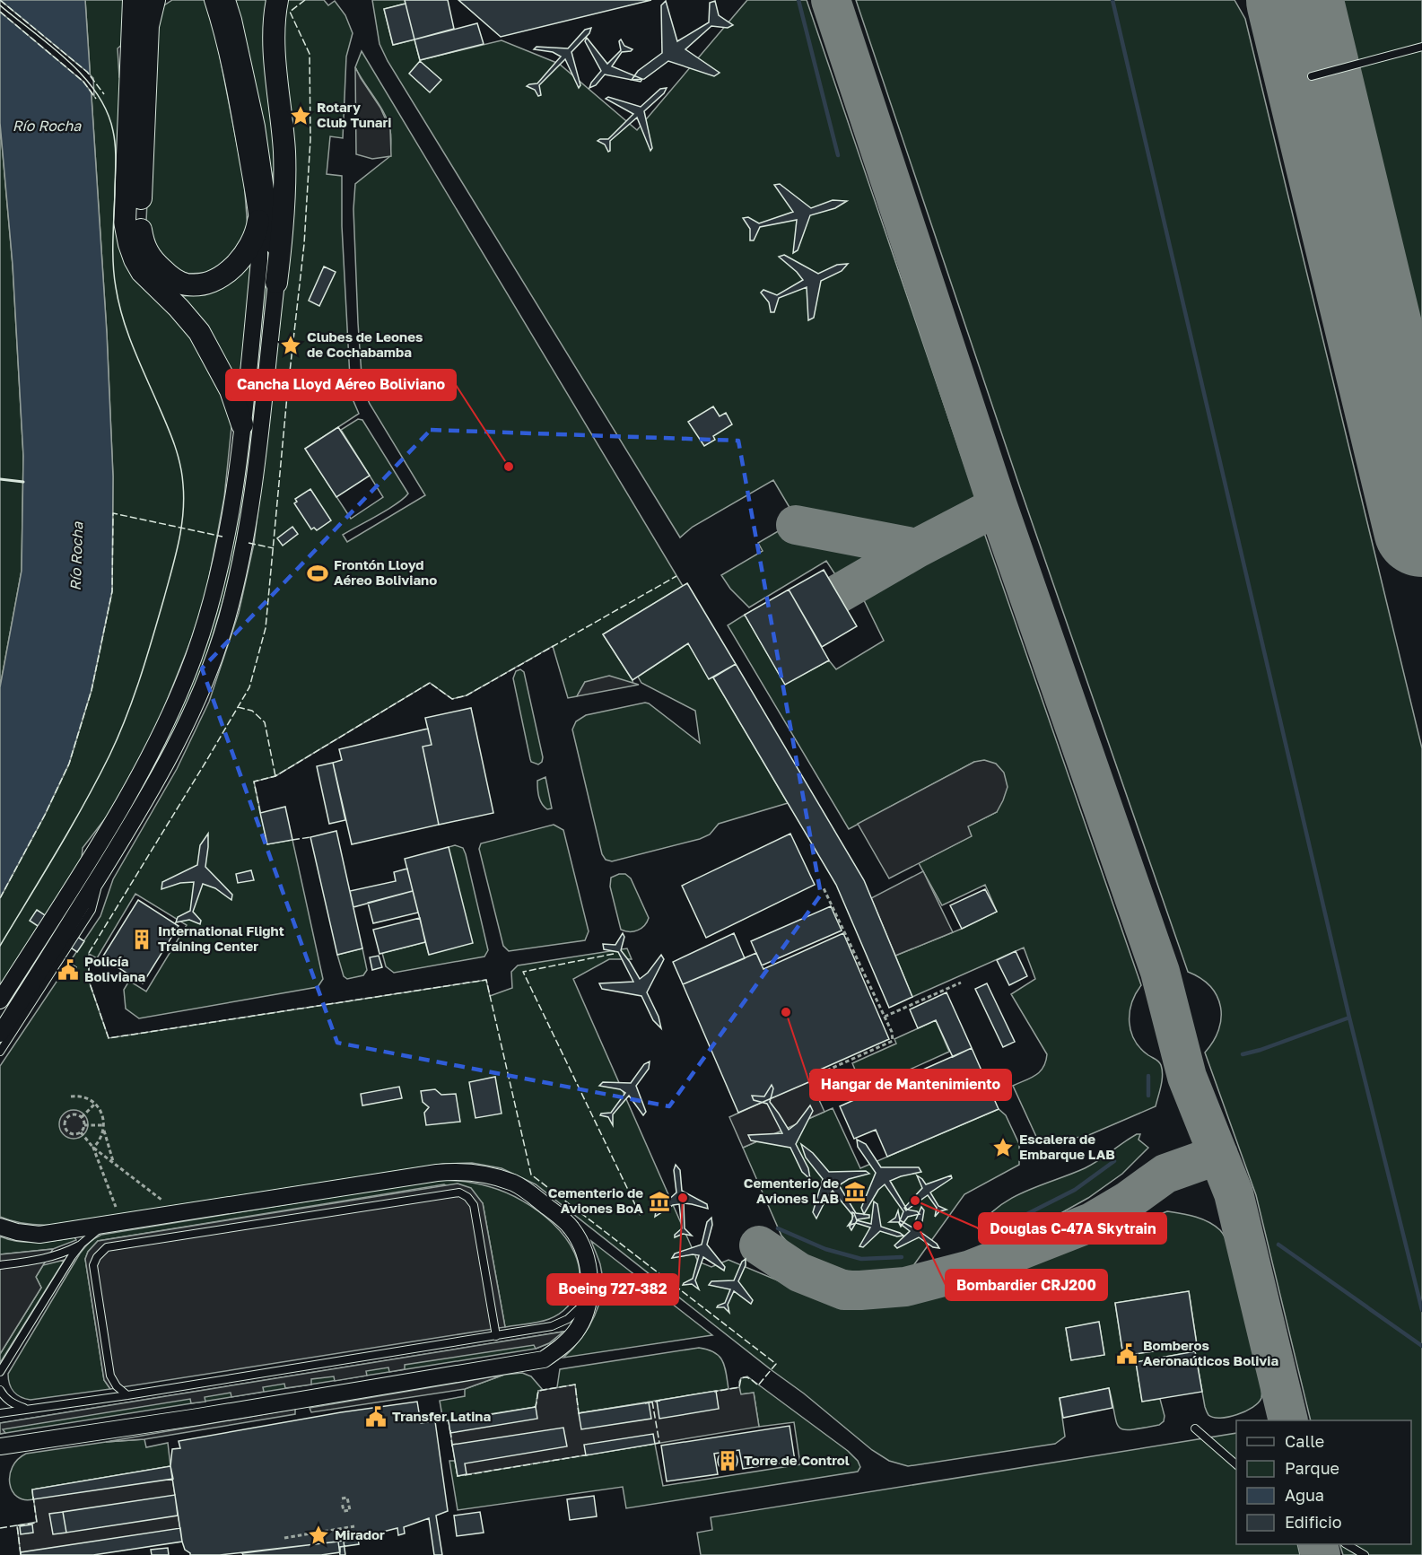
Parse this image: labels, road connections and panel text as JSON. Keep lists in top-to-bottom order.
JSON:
{
  "water": ["Río Rocha"],
  "places": {
    "place": [
      "Rotary Club Tunari",
      "Clubes de Leones de Cochabamba",
      "Escalera de Embarque LAB",
      "Mirador"
    ],
    "other": [
      "Cancha Lloyd Aéreo Boliviano",
      "Hangar de Mantenimiento",
      "Boeing 727-382",
      "Douglas C-47A Skytrain",
      "Bombardier CRJ200"
    ],
    "sports": ["Frontón Lloyd Aéreo Boliviano"],
    "building": ["International Flight Training Center", "Torre de Control"],
    "public building": ["Policía Boliviana", "Bomberos Aeronaúticos Bolivia", "Transfer Latina"],
    "museum": ["Cementerio de Aviones LAB", "Cementerio de Aviones BoA"]
  },
  "legend": [
    "Calle",
    "Parque",
    "Agua",
    "Edificio"
  ]
}
